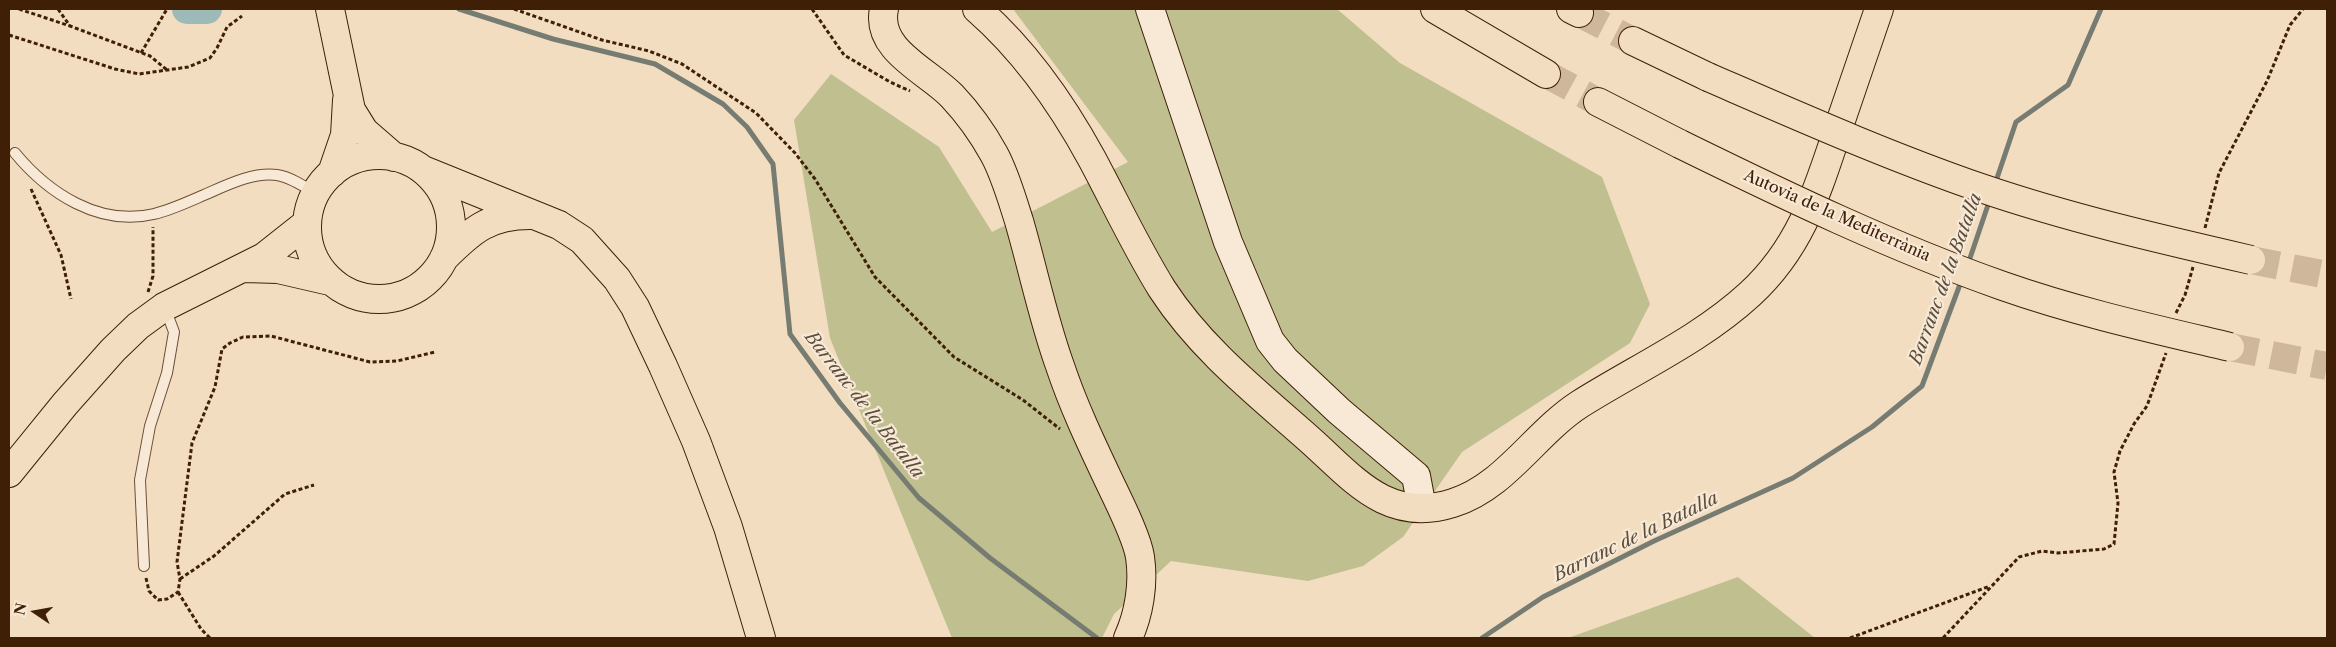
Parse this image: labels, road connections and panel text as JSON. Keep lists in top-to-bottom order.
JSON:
{
  "streets": {
    "main road": ["Autovia de la Mediterrània"]
  },
  "water": ["Barranc de la Batalla"],
  "north": "left"
}
